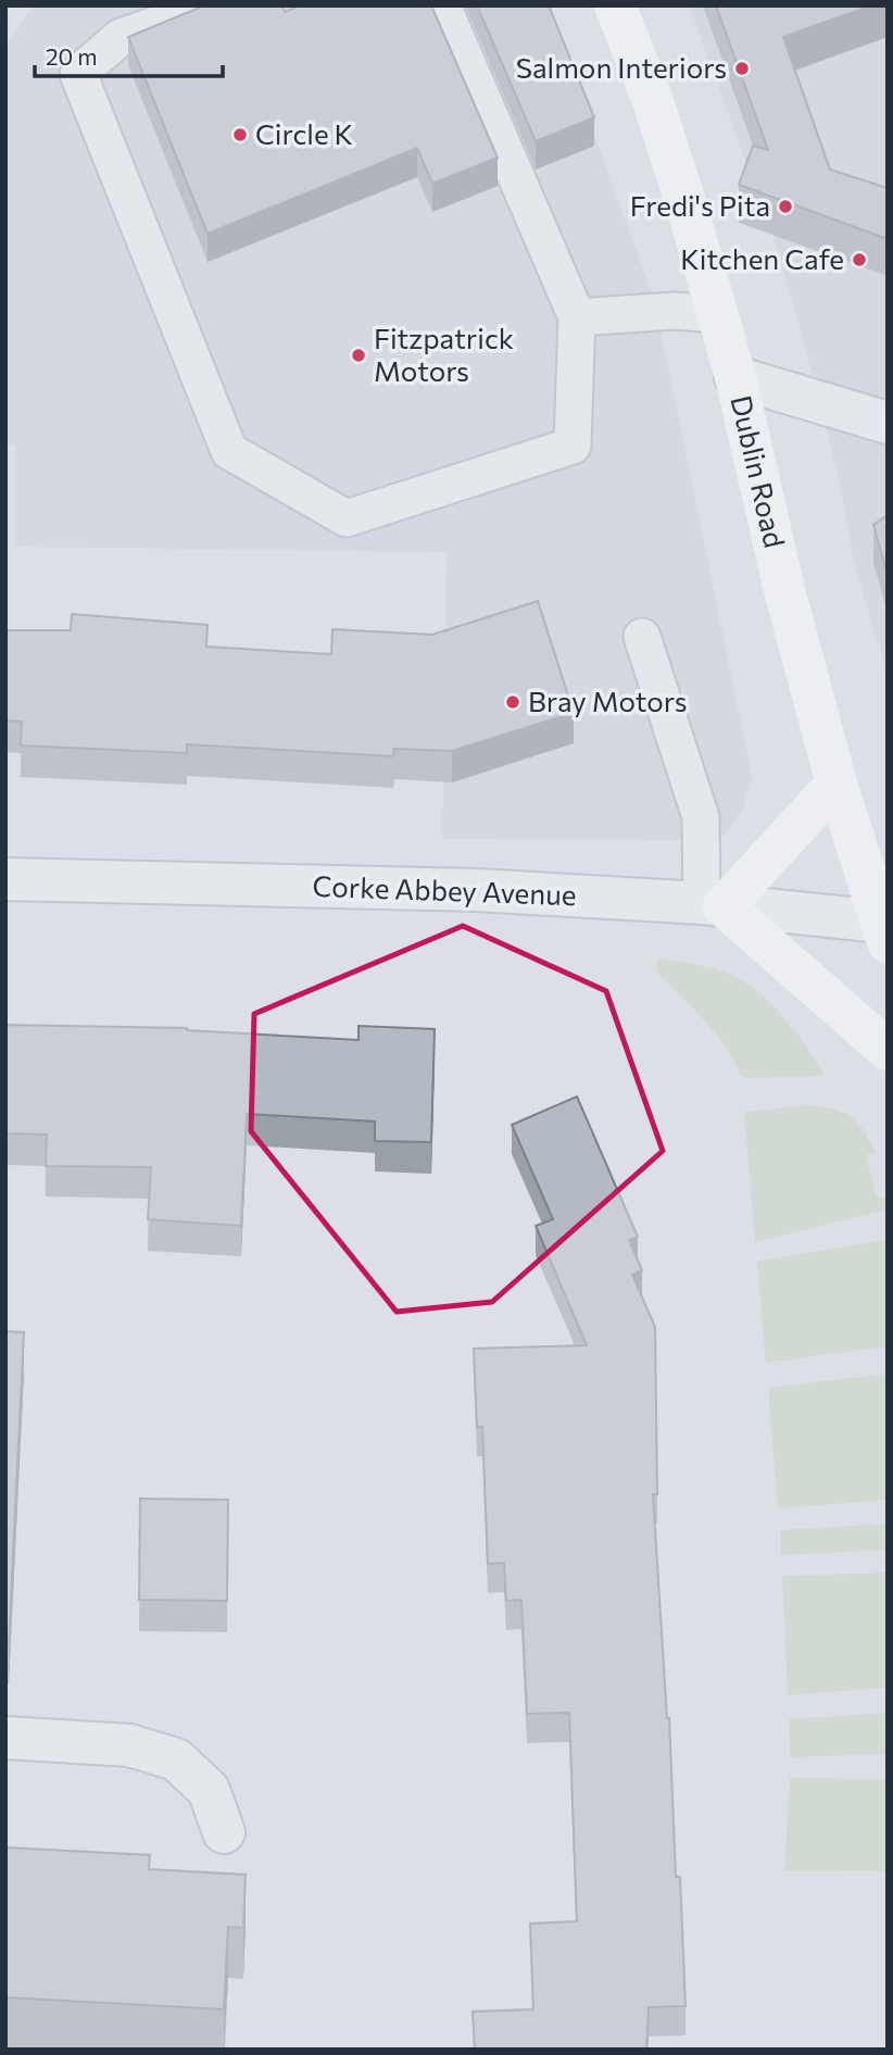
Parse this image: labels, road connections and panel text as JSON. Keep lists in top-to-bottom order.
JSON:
{
  "streets": {
    "main road": ["Dublin Road"],
    "street": ["Corke Abbey Avenue"]
  },
  "crossings": [
    ["Dublin Road", "Corke Abbey Avenue"]
  ],
  "places": [
    "Salmon Interiors",
    "Circle K",
    "Fredi's Pita",
    "Kitchen Cafe",
    "Fitzpatrick Motors",
    "Bray Motors"
  ],
  "scale_bar": "20 m"
}
